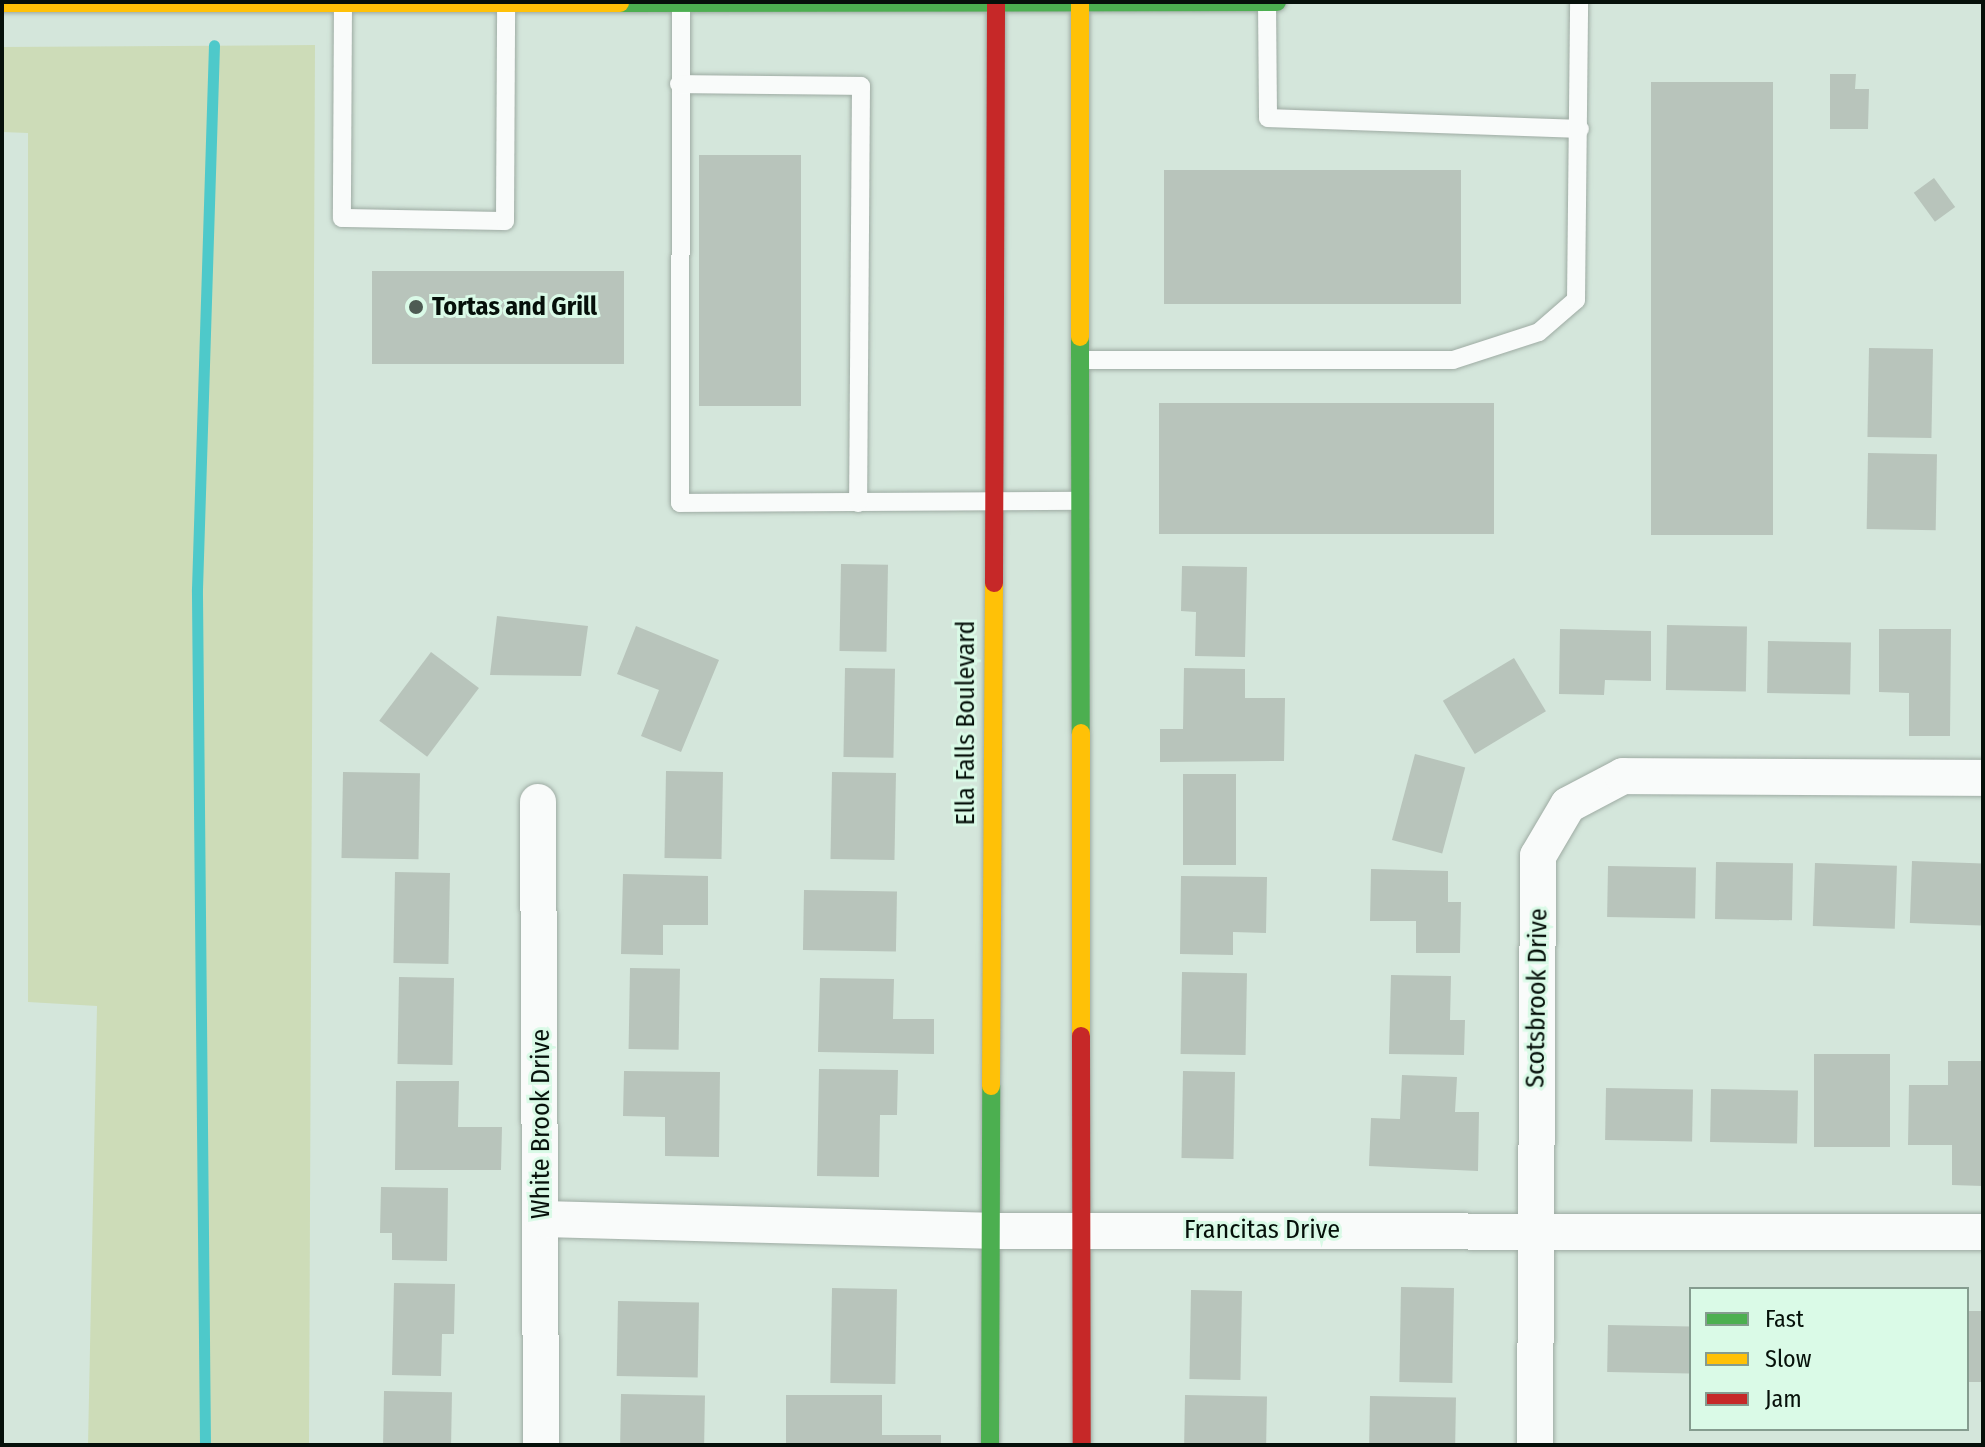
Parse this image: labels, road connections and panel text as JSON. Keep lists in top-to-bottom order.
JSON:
{
  "streets": {
    "street": [
      "Ella Falls Boulevard",
      "Scotsbrook Drive",
      "White Brook Drive",
      "Francitas Drive"
    ]
  },
  "crossings": [
    ["Ella Falls Boulevard", "Francitas Drive"],
    ["Scotsbrook Drive", "Francitas Drive"],
    ["White Brook Drive", "Francitas Drive"]
  ],
  "places": ["Tortas and Grill"],
  "legend": ["Fast", "Slow", "Jam"]
}
